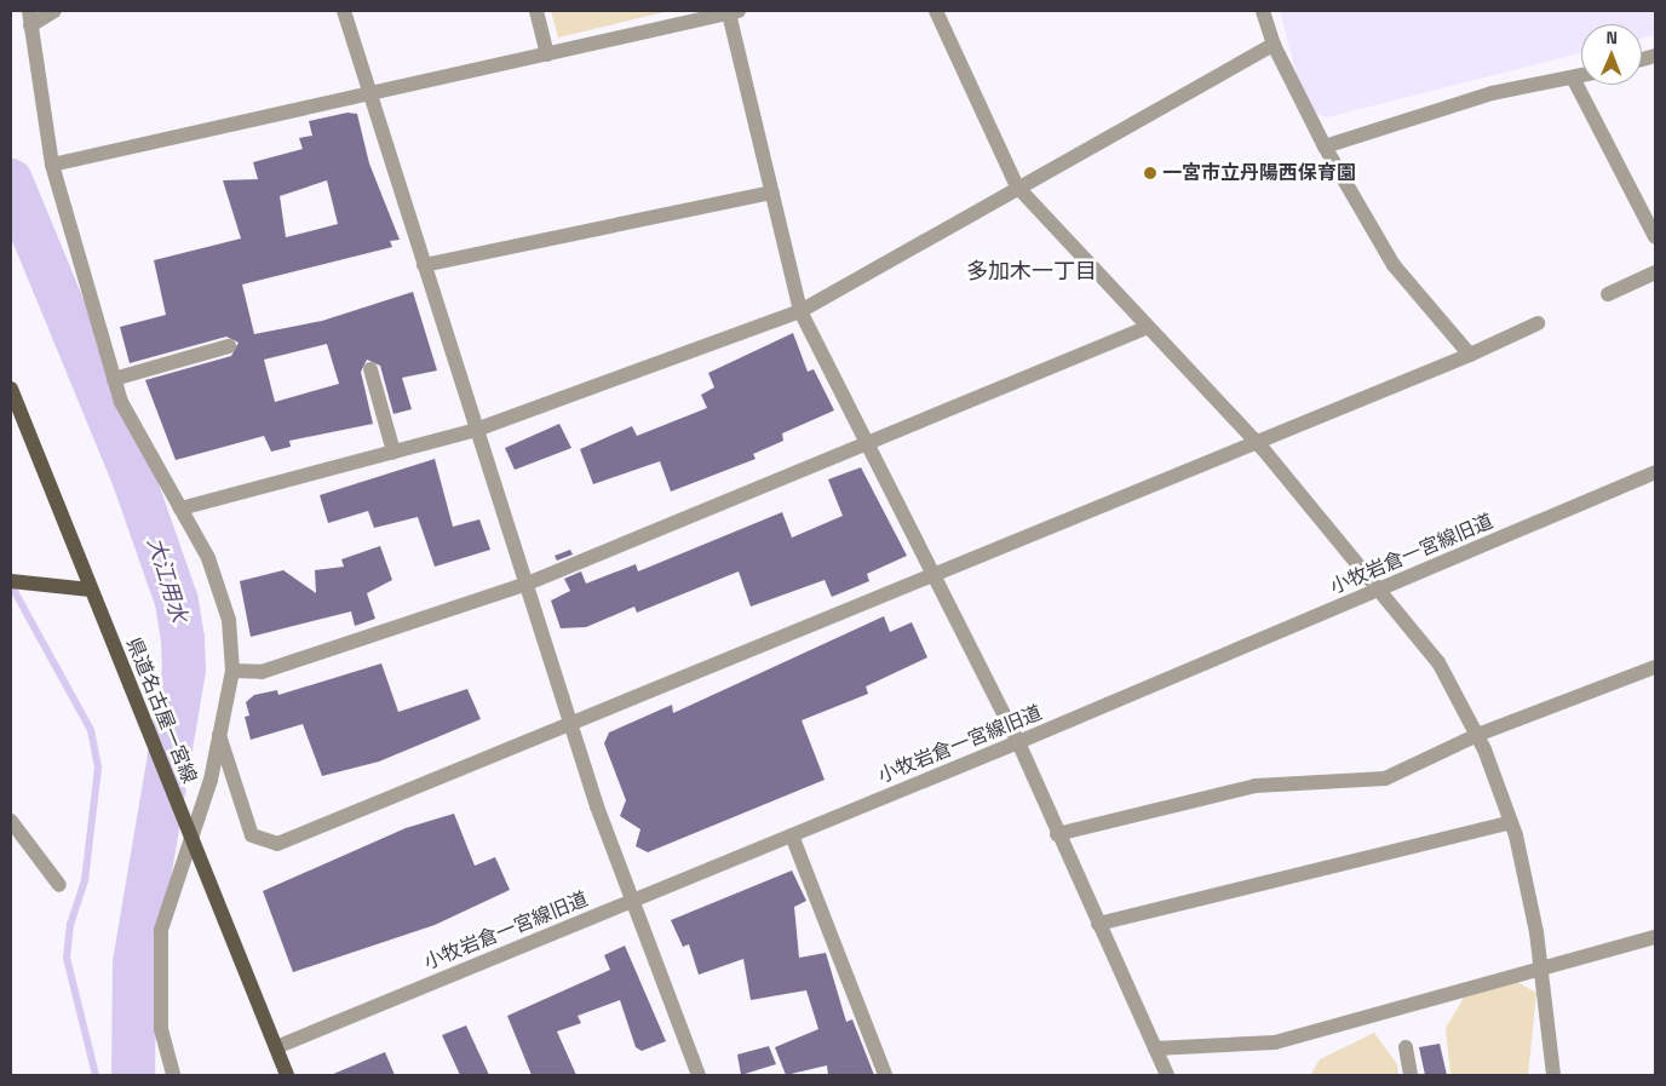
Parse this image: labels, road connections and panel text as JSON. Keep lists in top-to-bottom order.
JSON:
{
  "streets": {
    "main road": ["県道名古屋一宮線"],
    "street": ["小牧岩倉一宮線旧道"]
  },
  "crossings": [
    ["小牧岩倉一宮線旧道", "県道名古屋一宮線"]
  ],
  "districts": ["多加木一丁目"],
  "water": ["大江用水"],
  "places": ["一宮市立丹陽西保育園"],
  "north": "top"
}
